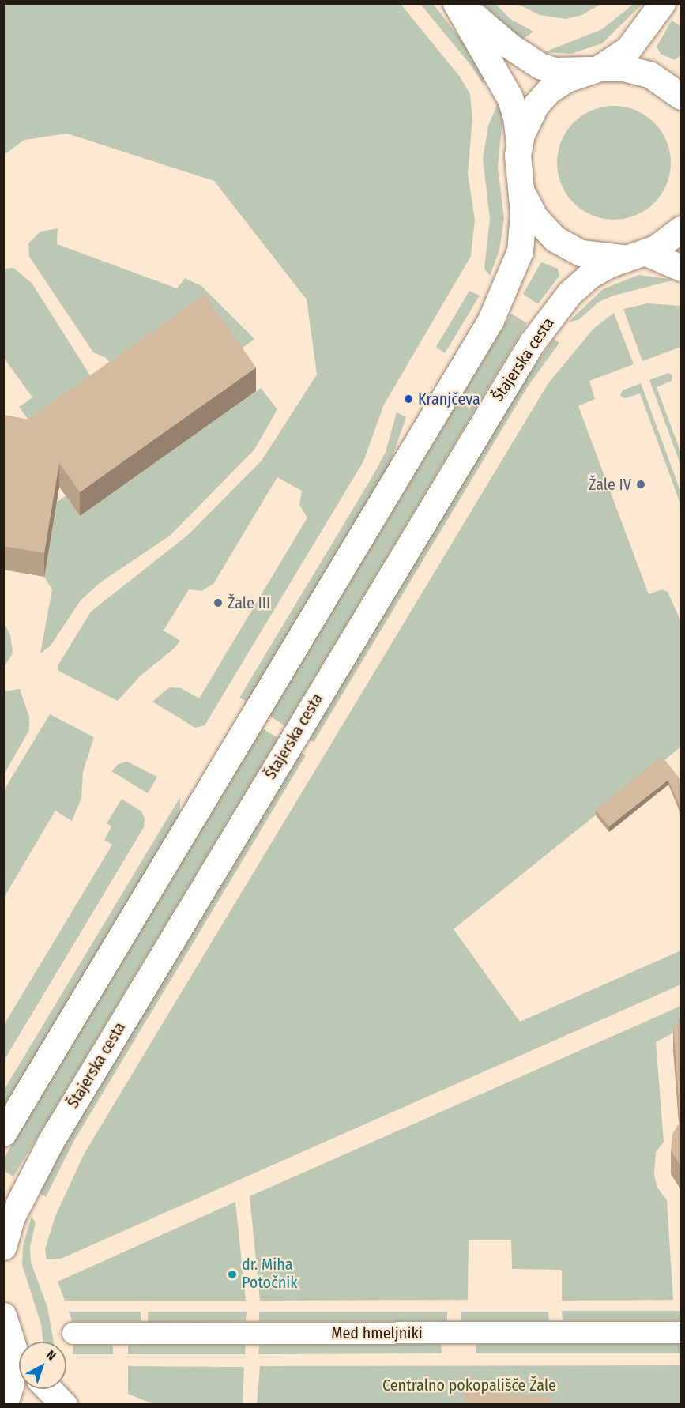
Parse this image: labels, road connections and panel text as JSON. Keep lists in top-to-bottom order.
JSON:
{
  "streets": {
    "main road": ["Štajerska cesta"],
    "street": ["Med hmeljniki"]
  },
  "parks": ["Centralno pokopališče Žale"],
  "places": [
    "Kranjčeva",
    "Žale IV",
    "Žale III",
    "dr. Miha Potočnik"
  ],
  "north": "top right"
}
